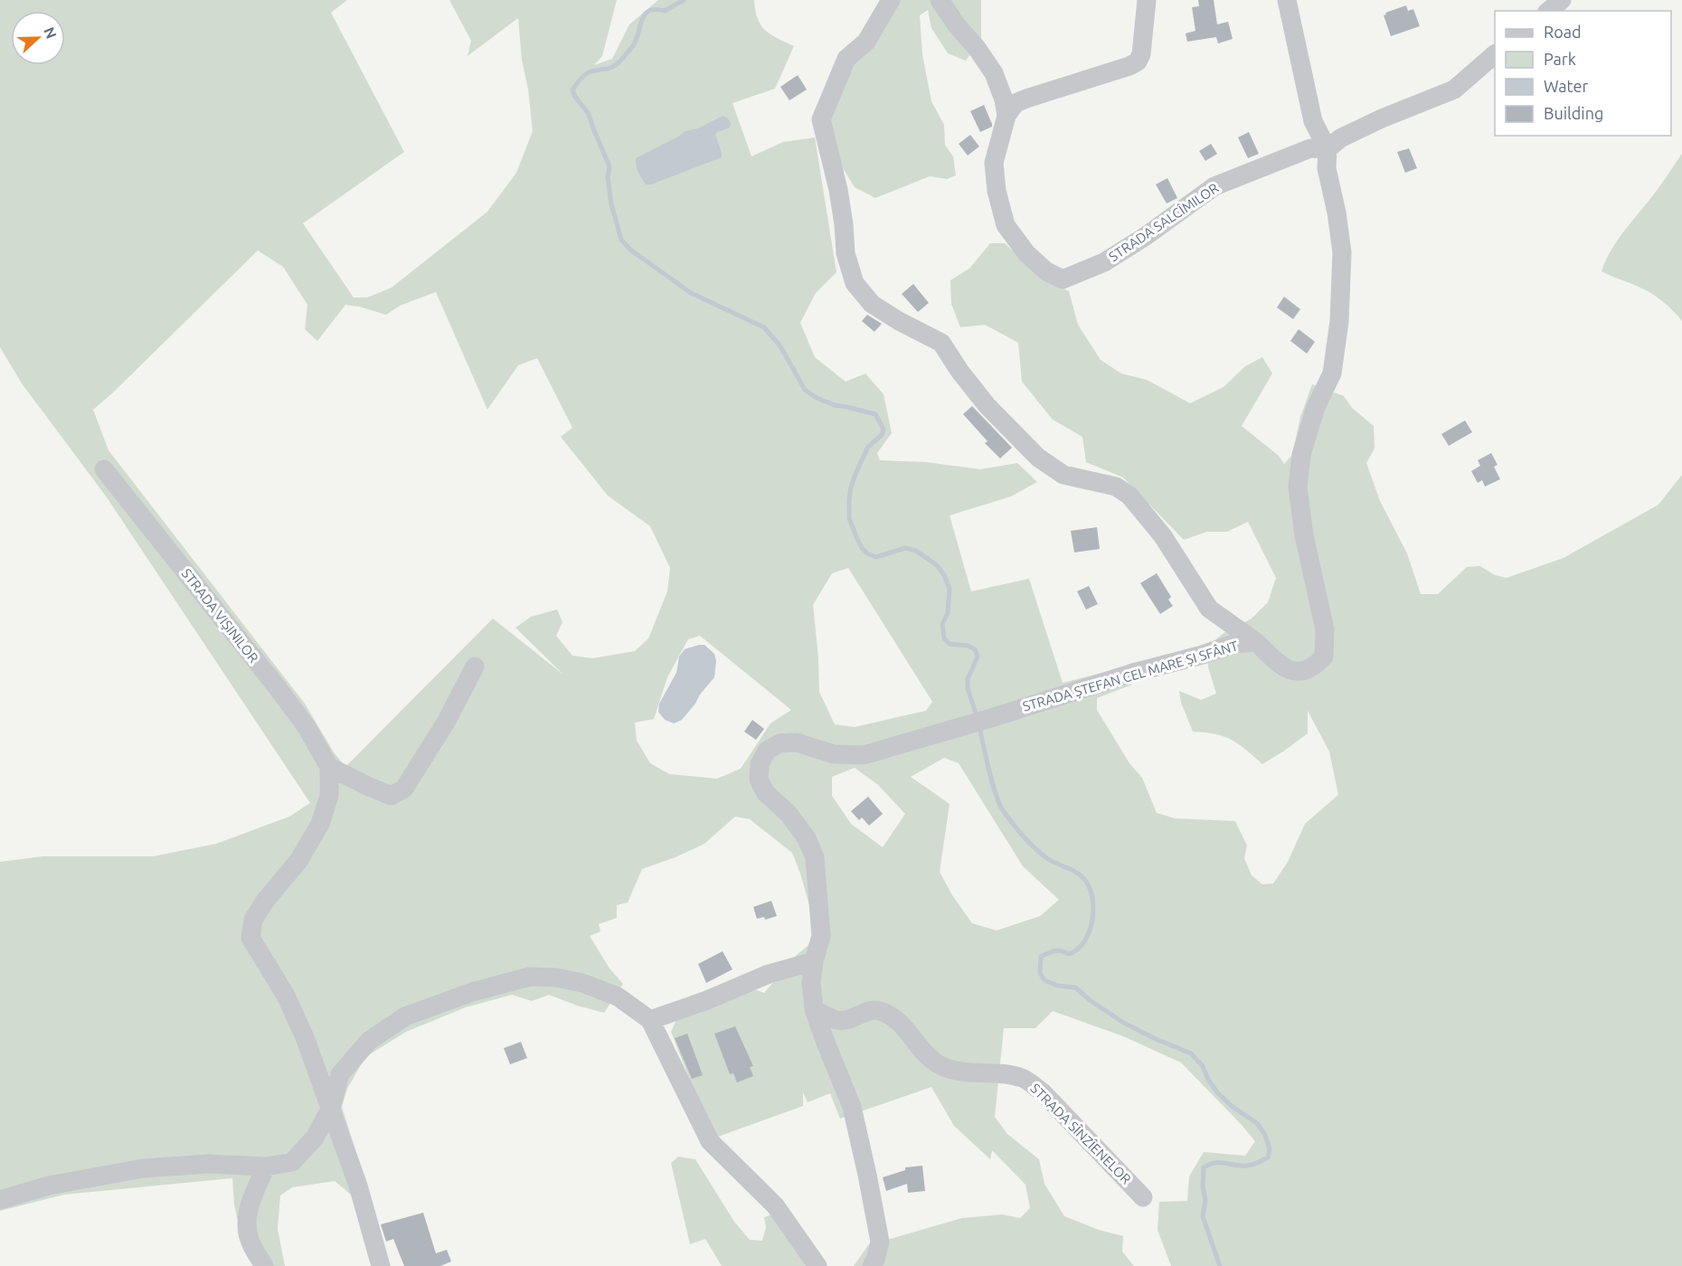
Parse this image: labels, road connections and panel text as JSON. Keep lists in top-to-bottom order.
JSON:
{
  "streets": {
    "street": [
      "STRADA SALCÎMILOR",
      "STRADA VIȘINILOR",
      "STRADA ȘTEFAN CEL MARE ȘI SFÂNT",
      "STRADA SÎNZÎENELOR"
    ]
  },
  "crossings": [
    ["STRADA SALCÎMILOR", "STRADA ȘTEFAN CEL MARE ȘI SFÂNT"],
    ["STRADA ȘTEFAN CEL MARE ȘI SFÂNT", "STRADA SÎNZÎENELOR"]
  ],
  "legend": [
    "Road",
    "Park",
    "Water",
    "Building"
  ],
  "north": "right"
}
